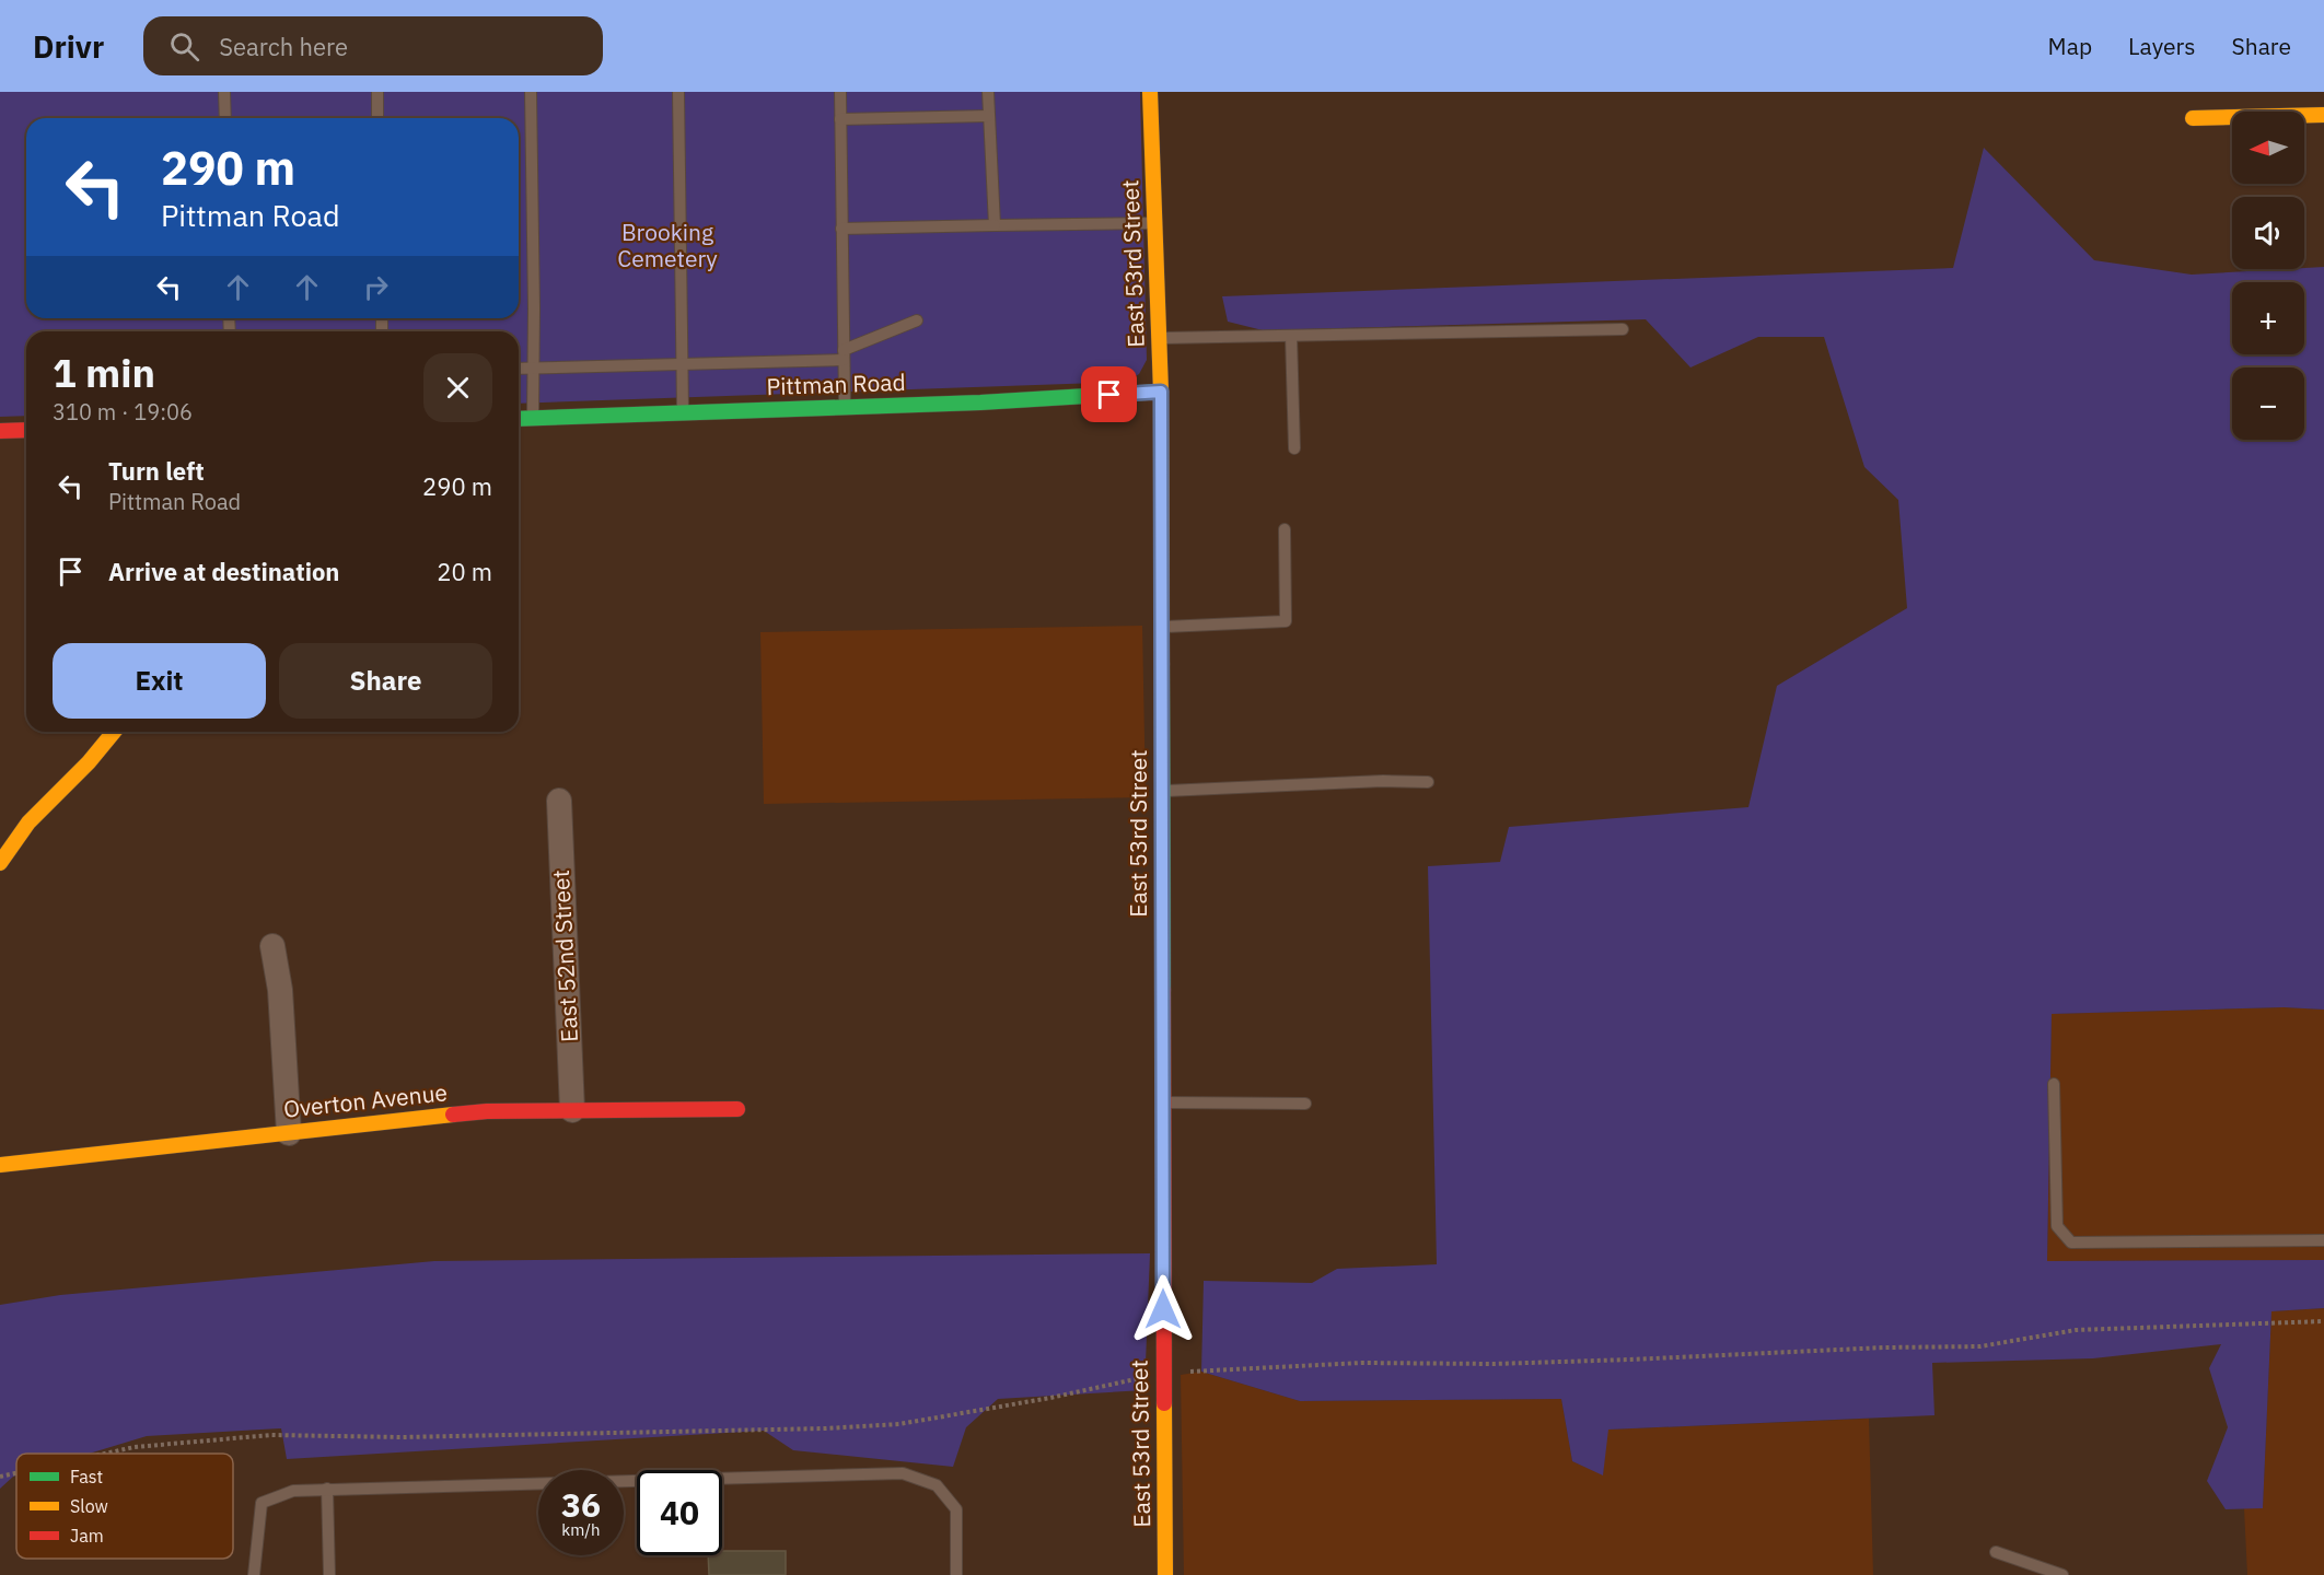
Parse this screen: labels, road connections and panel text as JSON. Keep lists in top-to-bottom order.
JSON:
{
  "streets": {
    "street": [
      "East 53rd Street",
      "Pittman Road",
      "East 52nd Street",
      "Overton Avenue"
    ]
  },
  "crossings": [
    ["East 53rd Street", "Pittman Road"],
    ["East 52nd Street", "Overton Avenue"]
  ],
  "parks": ["Brooking Cemetery"],
  "legend": ["Fast", "Slow", "Jam"],
  "north": "left",
  "page": {
    "header": "Drivr",
    "search": "Search here",
    "nav": ["Map", "Layers", "Share"],
    "map_buttons": ["+", "−"],
    "turn": ["290 m", "Pittman Road"],
    "heading": ["1 min", "310 m · 19:06"],
    "list": [
      {
        "name": "Turn left",
        "note": "Pittman Road",
        "value": "290 m"
      },
      {
        "name": "Arrive at destination",
        "value": "20 m"
      }
    ],
    "buttons": ["Exit", "Share"],
    "speed": "36 km/h",
    "limit": "40"
  }
}
